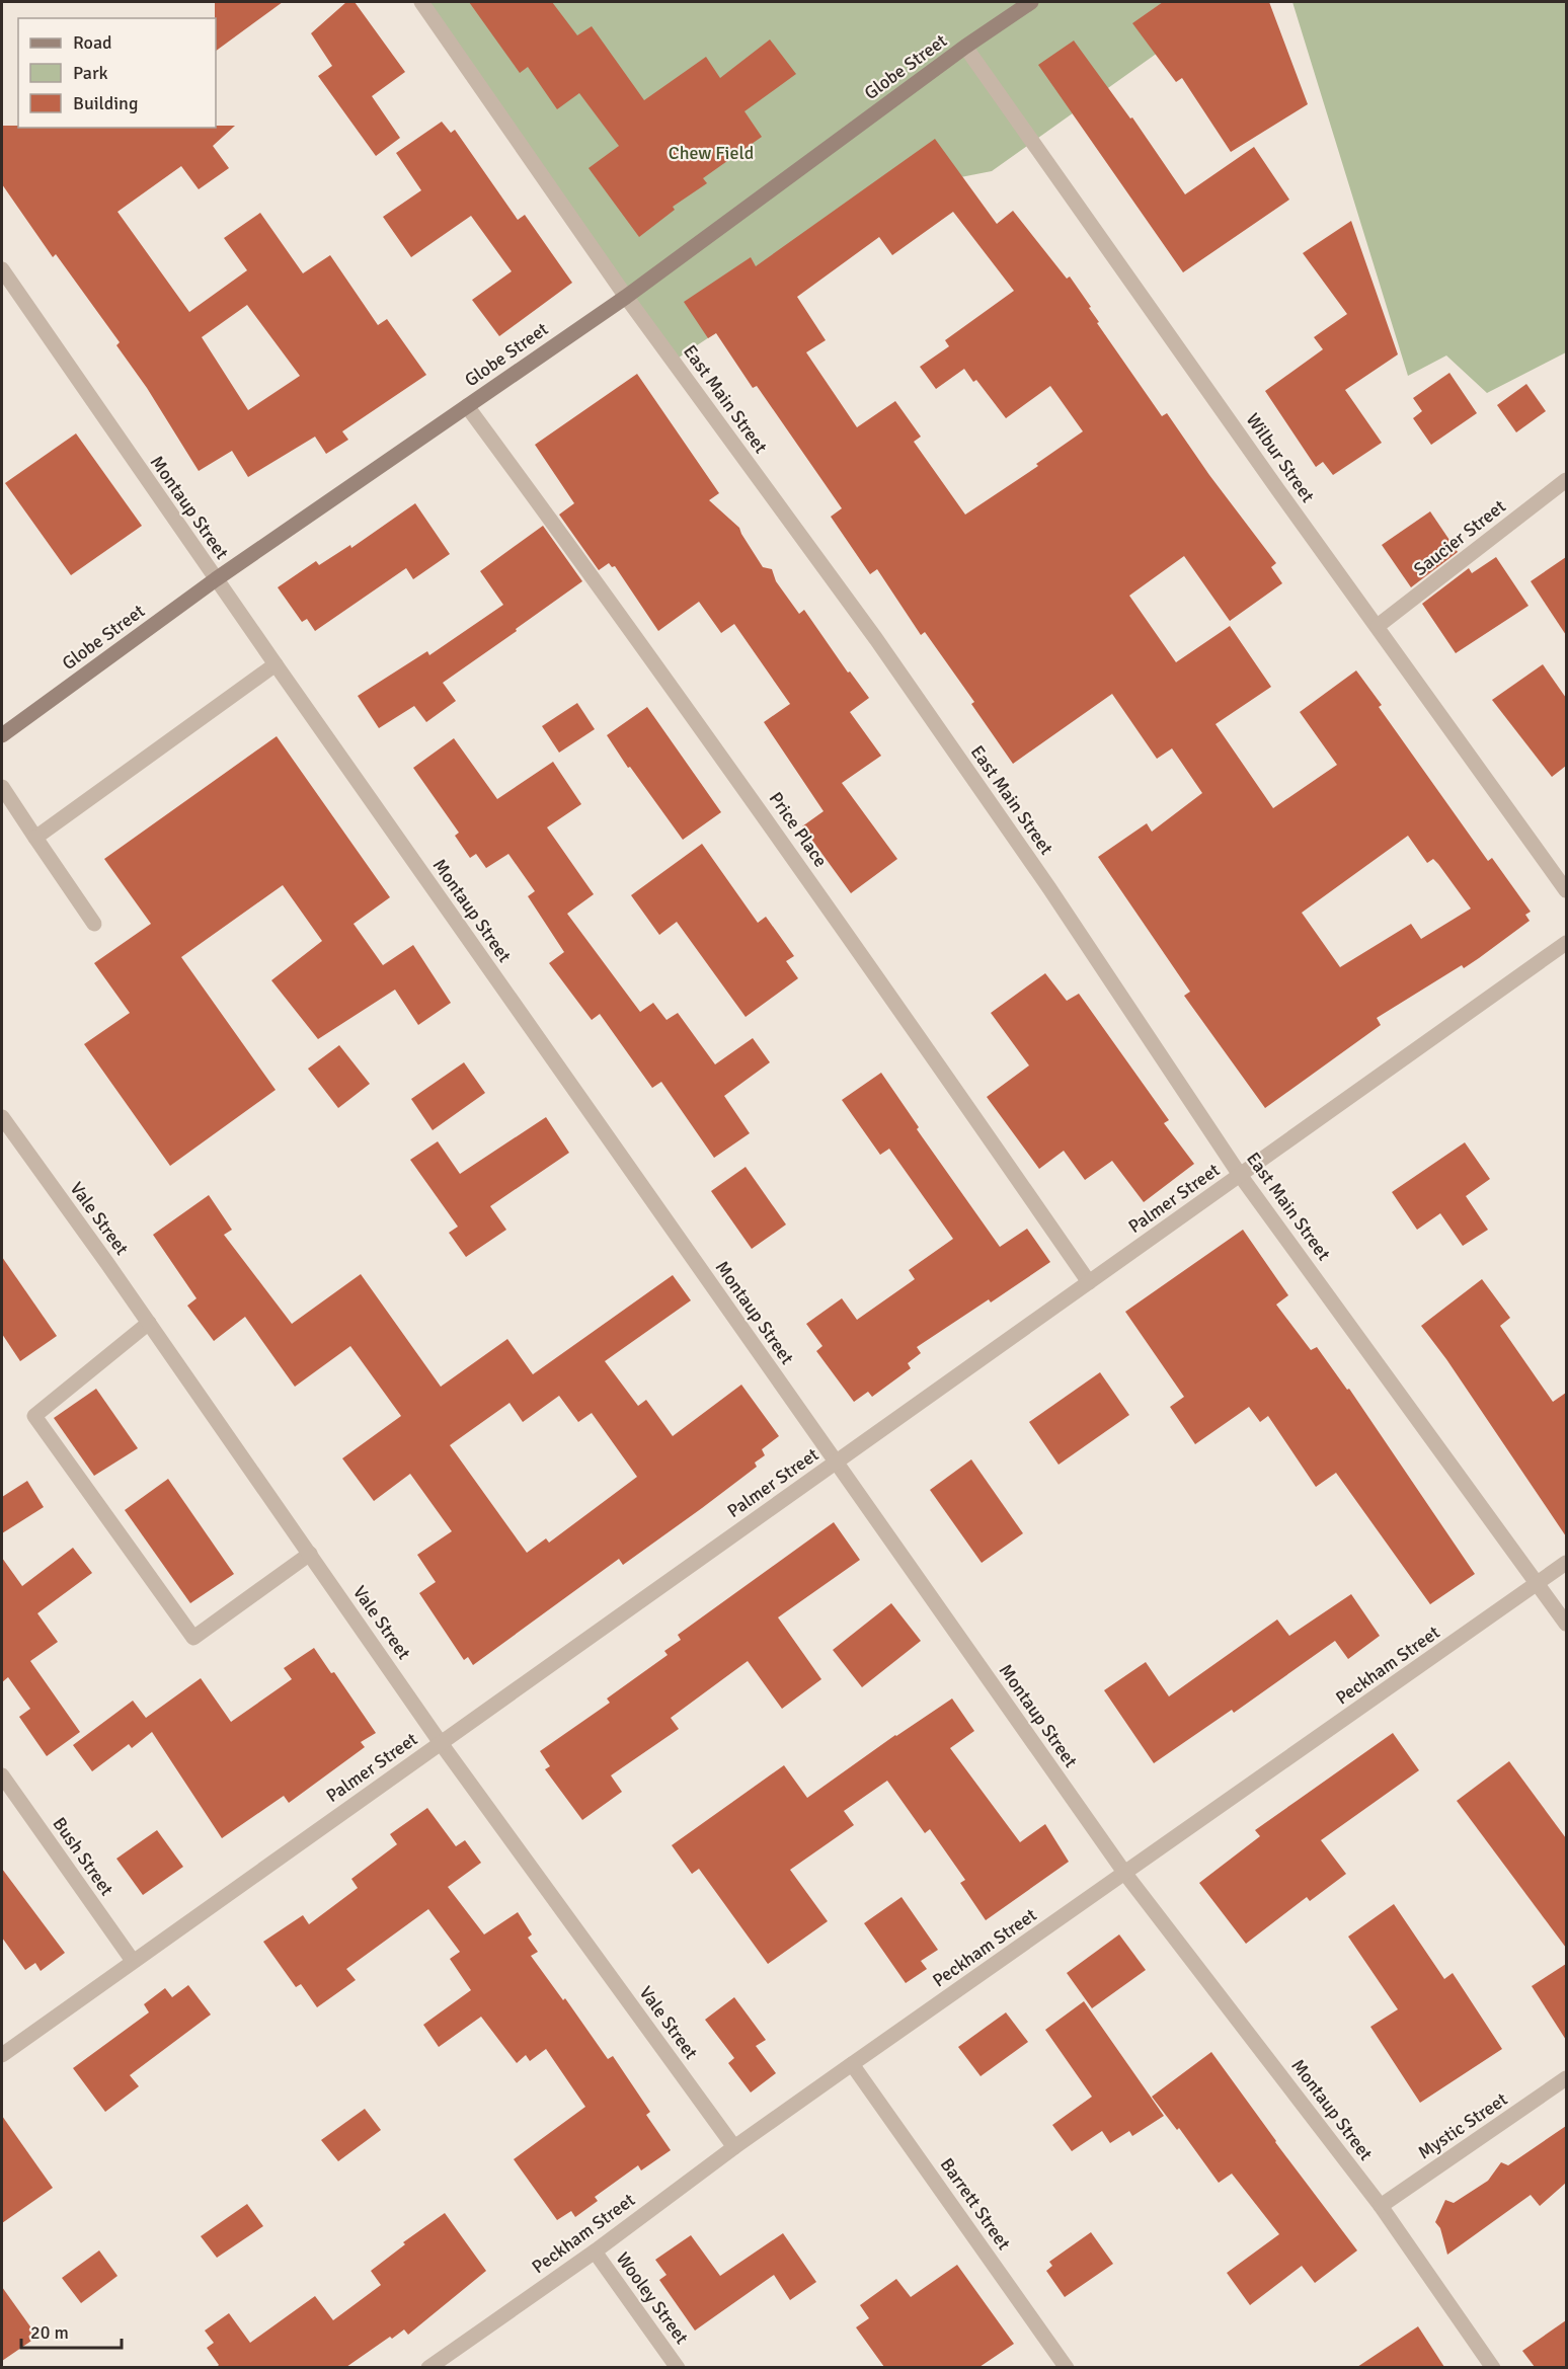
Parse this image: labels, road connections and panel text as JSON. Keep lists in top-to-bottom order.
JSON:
{
  "streets": {
    "main road": ["Globe Street"],
    "street": [
      "East Main Street",
      "Wilbur Street",
      "Montaup Street",
      "Saucier Street",
      "Price Place",
      "Palmer Street",
      "Vale Street",
      "Peckham Street",
      "Bush Street",
      "Mystic Street",
      "Barrett Street",
      "Wooley Street"
    ]
  },
  "crossings": [
    ["Globe Street", "East Main Street"],
    ["Globe Street", "Wilbur Street"],
    ["Globe Street", "Montaup Street"],
    ["Globe Street", "Price Place"],
    ["East Main Street", "Palmer Street"],
    ["East Main Street", "Peckham Street"],
    ["Wilbur Street", "Saucier Street"],
    ["Montaup Street", "Palmer Street"],
    ["Montaup Street", "Peckham Street"],
    ["Montaup Street", "Mystic Street"],
    ["Price Place", "Palmer Street"],
    ["Palmer Street", "Vale Street"],
    ["Palmer Street", "Bush Street"],
    ["Vale Street", "Peckham Street"],
    ["Peckham Street", "Barrett Street"],
    ["Peckham Street", "Wooley Street"]
  ],
  "parks": ["Chew Field"],
  "legend": ["Road", "Park", "Building"],
  "scale_bar": "20 m"
}
